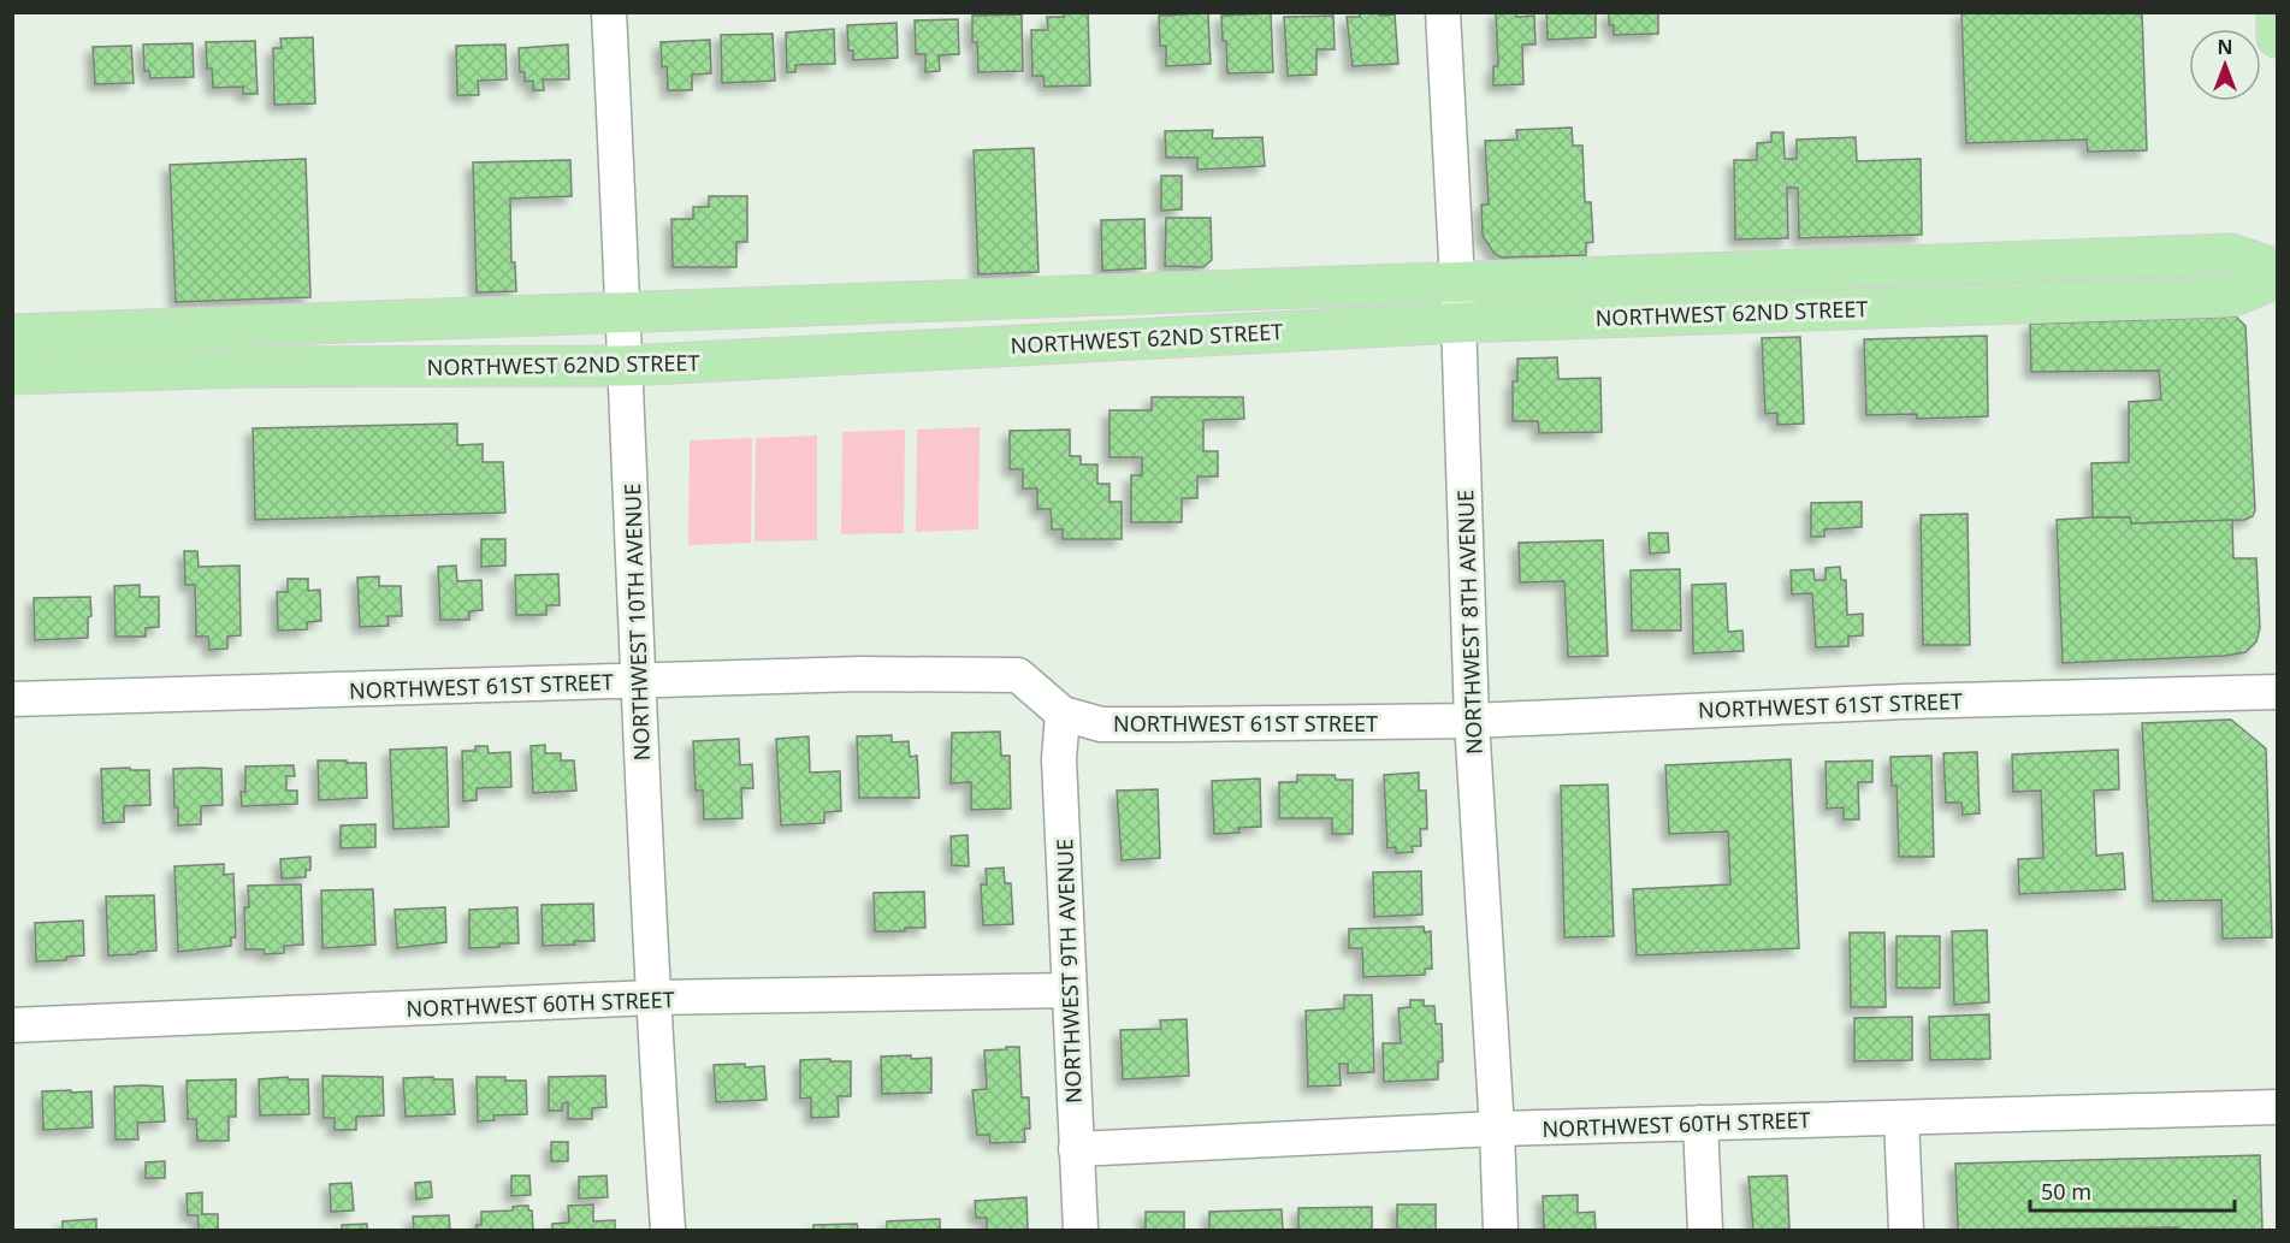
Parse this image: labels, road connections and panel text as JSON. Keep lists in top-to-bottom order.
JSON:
{
  "streets": {
    "main road": ["NORTHWEST 62ND STREET"],
    "street": [
      "NORTHWEST 10TH AVENUE",
      "NORTHWEST 8TH AVENUE",
      "NORTHWEST 61ST STREET",
      "NORTHWEST 9TH AVENUE",
      "NORTHWEST 60TH STREET"
    ]
  },
  "crossings": [
    ["NORTHWEST 62ND STREET", "NORTHWEST 10TH AVENUE"],
    ["NORTHWEST 62ND STREET", "NORTHWEST 8TH AVENUE"],
    ["NORTHWEST 10TH AVENUE", "NORTHWEST 61ST STREET"],
    ["NORTHWEST 10TH AVENUE", "NORTHWEST 60TH STREET"],
    ["NORTHWEST 8TH AVENUE", "NORTHWEST 61ST STREET"],
    ["NORTHWEST 8TH AVENUE", "NORTHWEST 60TH STREET"],
    ["NORTHWEST 61ST STREET", "NORTHWEST 9TH AVENUE"],
    ["NORTHWEST 9TH AVENUE", "NORTHWEST 60TH STREET"]
  ],
  "scale_bar": "50 m",
  "north": "top"
}
